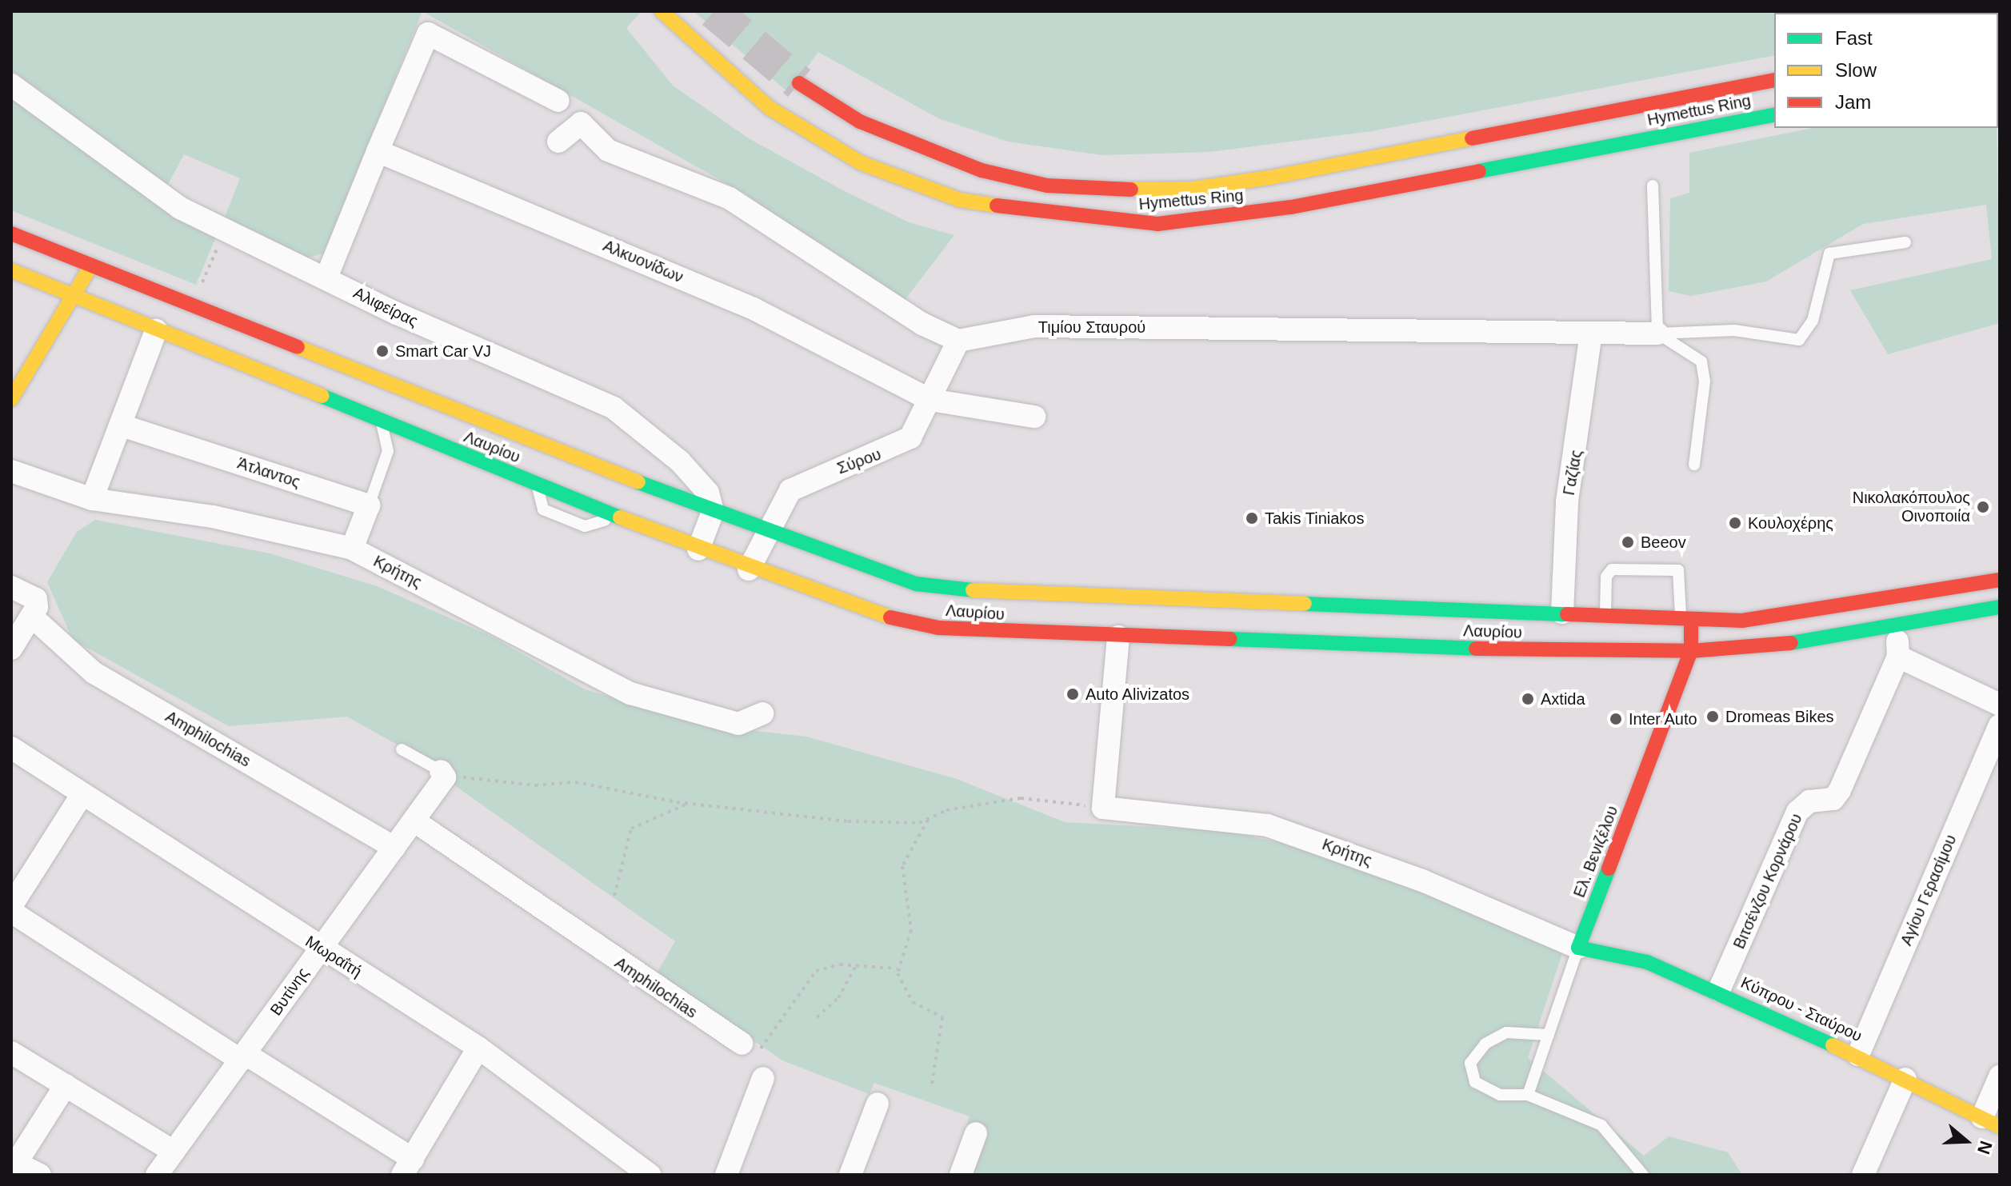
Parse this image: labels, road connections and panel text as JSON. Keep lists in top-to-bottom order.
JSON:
{
  "streets": {
    "main road": [
      "Hymettus Ring",
      "Λαυρίου",
      "Ελ. Βενιζέλου",
      "Κύπρου - Σταύρου"
    ],
    "street": [
      "Αλκυονίδων",
      "Αλιφείρας",
      "Τιμίου Σταυρού",
      "Σύρου",
      "Άτλαντος",
      "Γαζίας",
      "Κρήτης",
      "Amphilochias",
      "Βιτσένζου Κορνάρου",
      "Αγίου Γερασίμου",
      "Μωραΐτή",
      "Βυτίνης"
    ]
  },
  "crossings": [
    ["Αλκυονίδων", "Σύρου"],
    ["Αλιφείρας", "Λαυρίου"],
    ["Τιμίου Σταυρού", "Σύρου"],
    ["Τιμίου Σταυρού", "Γαζίας"],
    ["Λαυρίου", "Σύρου"],
    ["Λαυρίου", "Γαζίας"],
    ["Λαυρίου", "Ελ. Βενιζέλου"],
    ["Κρήτης", "Ελ. Βενιζέλου"],
    ["Κρήτης", "Κύπρου - Σταύρου"],
    ["Amphilochias", "Βυτίνης"],
    ["Ελ. Βενιζέλου", "Κύπρου - Σταύρου"],
    ["Βιτσένζου Κορνάρου", "Κύπρου - Σταύρου"],
    ["Αγίου Γερασίμου", "Κύπρου - Σταύρου"],
    ["Μωραΐτή", "Βυτίνης"]
  ],
  "places": [
    "Smart Car VJ",
    "Νικολακόπουλος Οινοποιία",
    "Takis Tiniakos",
    "Κουλοχέρης",
    "Beeov",
    "Auto Alivizatos",
    "Axtida",
    "Dromeas Bikes",
    "Inter Auto"
  ],
  "legend": ["Fast", "Slow", "Jam"],
  "north": "right"
}
